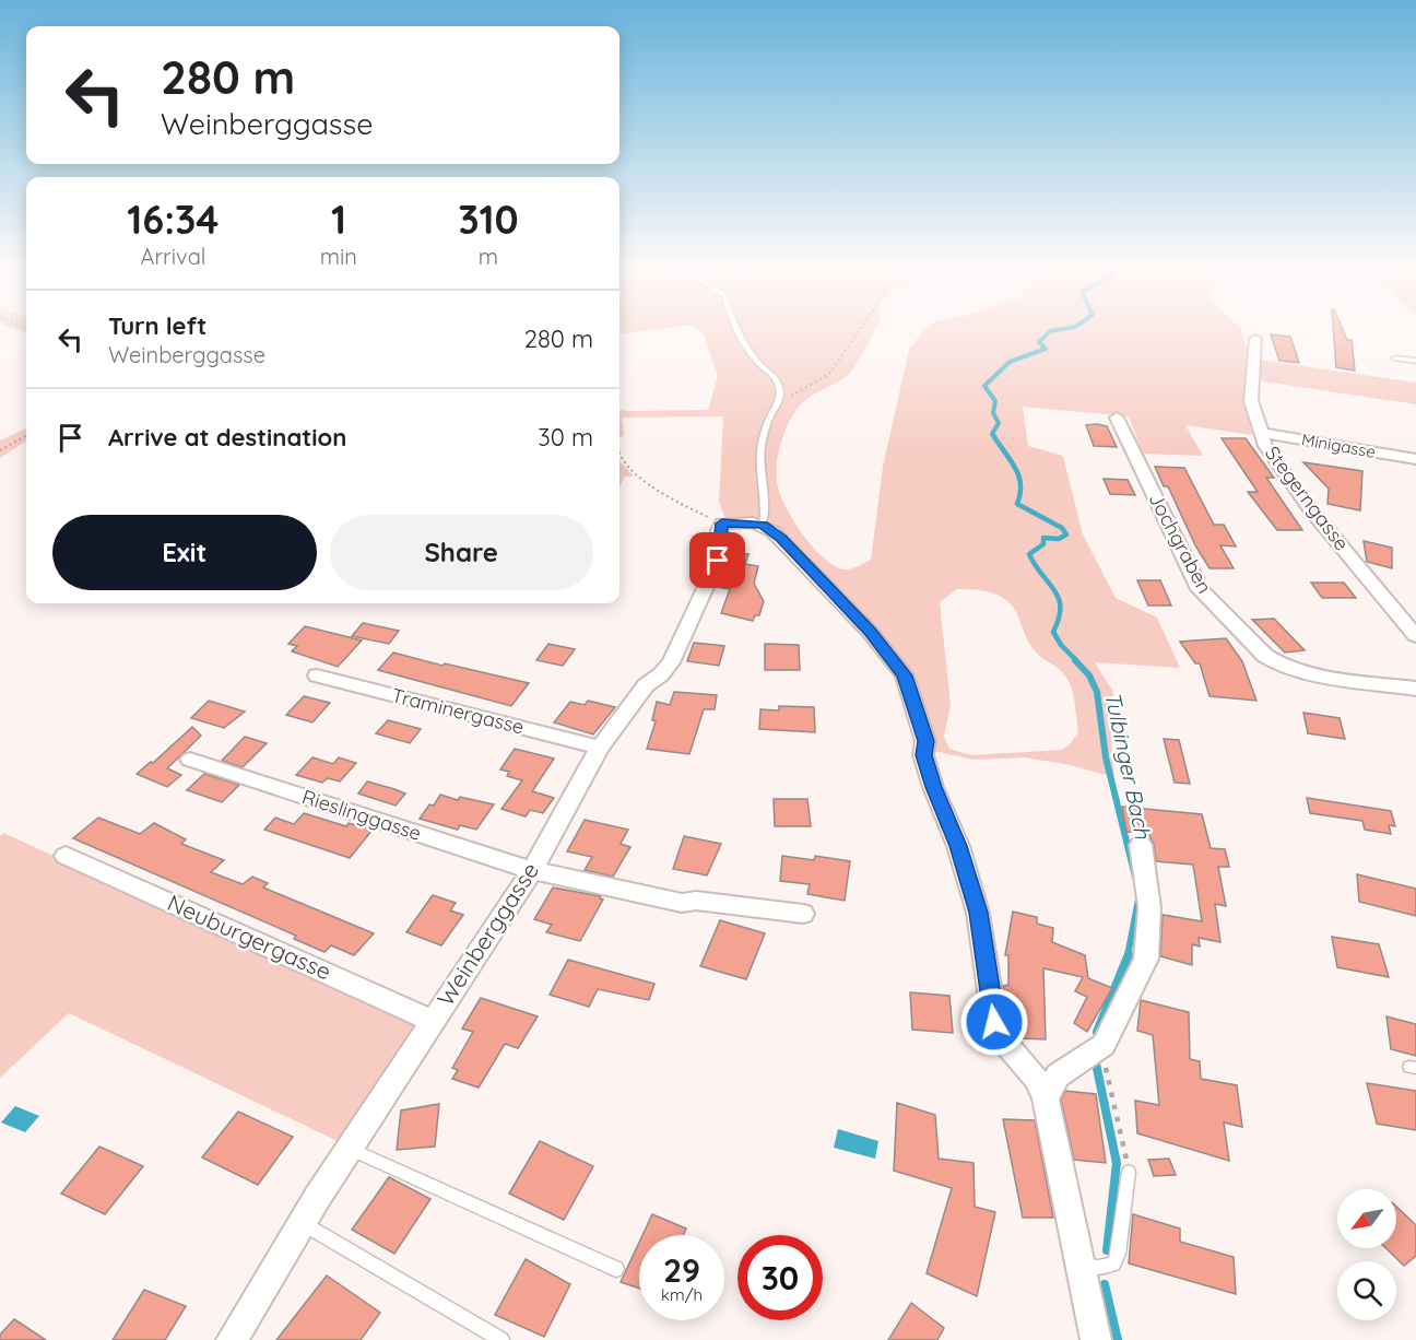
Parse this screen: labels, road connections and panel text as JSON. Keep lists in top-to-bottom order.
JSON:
{
  "streets": {
    "street": [
      "Minigasse",
      "Stegerngasse",
      "Jochgraben",
      "Traminergasse",
      "Rieslinggasse",
      "Weinberggasse",
      "Neuburgergasse"
    ]
  },
  "crossings": [
    ["Minigasse", "Stegerngasse"],
    ["Traminergasse", "Weinberggasse"],
    ["Rieslinggasse", "Weinberggasse"],
    ["Weinberggasse", "Neuburgergasse"]
  ],
  "water": ["Tulbinger Bach"],
  "north": "bottom left",
  "page": {
    "turn": ["280 m", "Weinberggasse"],
    "eta": [
      "16:34",
      "Arrival",
      "1",
      "min",
      "310",
      "m"
    ],
    "list": [
      {
        "name": "Turn left",
        "note": "Weinberggasse",
        "value": "280 m"
      },
      {
        "name": "Arrive at destination",
        "value": "30 m"
      }
    ],
    "buttons": ["Exit", "Share"],
    "speed": "29 km/h",
    "limit": "30"
  }
}
